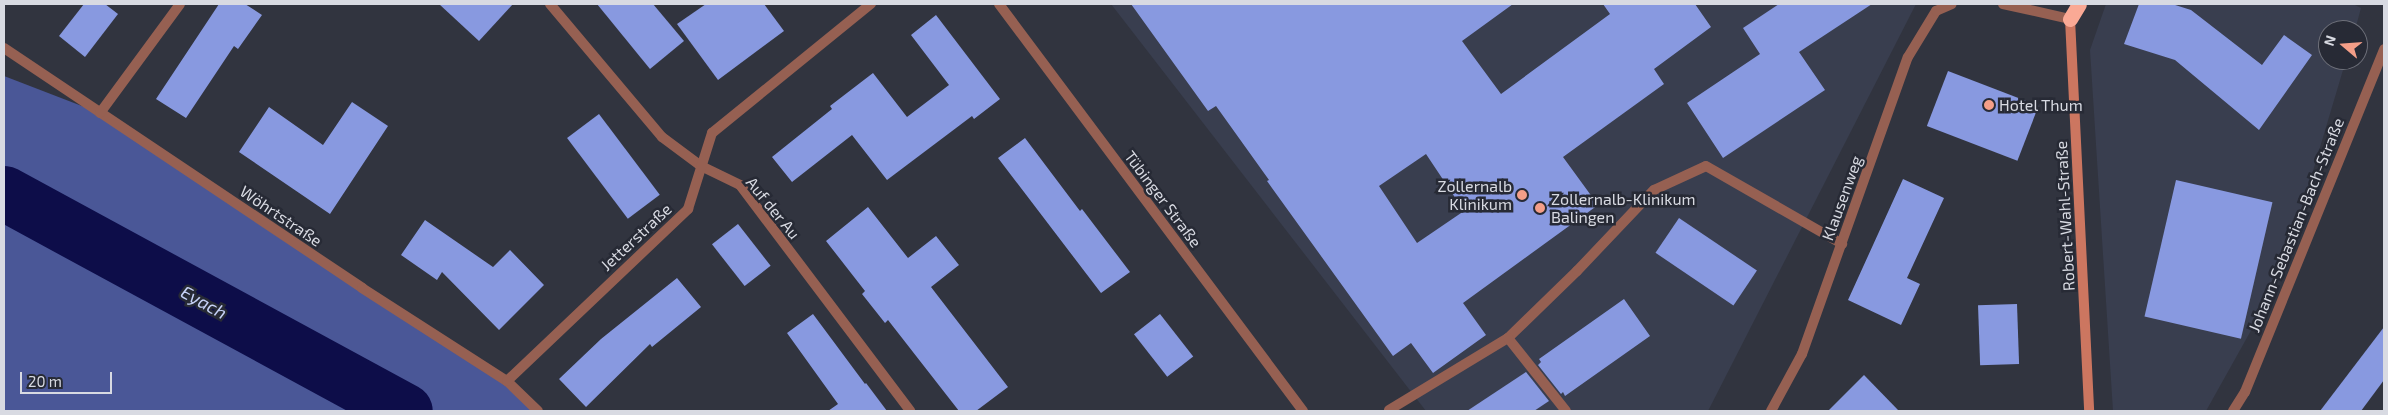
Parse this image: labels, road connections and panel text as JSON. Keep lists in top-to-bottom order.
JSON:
{
  "streets": {
    "street": [
      "Klausenweg",
      "Tübinger Straße",
      "Auf der Au",
      "Wöhrtstraße",
      "Robert-Wahl-Straße",
      "Johann-Sebastian-Bach-Straße",
      "Jetterstraße"
    ]
  },
  "crossings": [
    ["Auf der Au", "Jetterstraße"],
    ["Wöhrtstraße", "Jetterstraße"]
  ],
  "water": ["Eyach"],
  "places": ["Hotel Thum", "Zollernalb Klinikum", "Zollernalb-Klinikum Balingen"],
  "scale_bar": "20 m",
  "north": "left"
}
